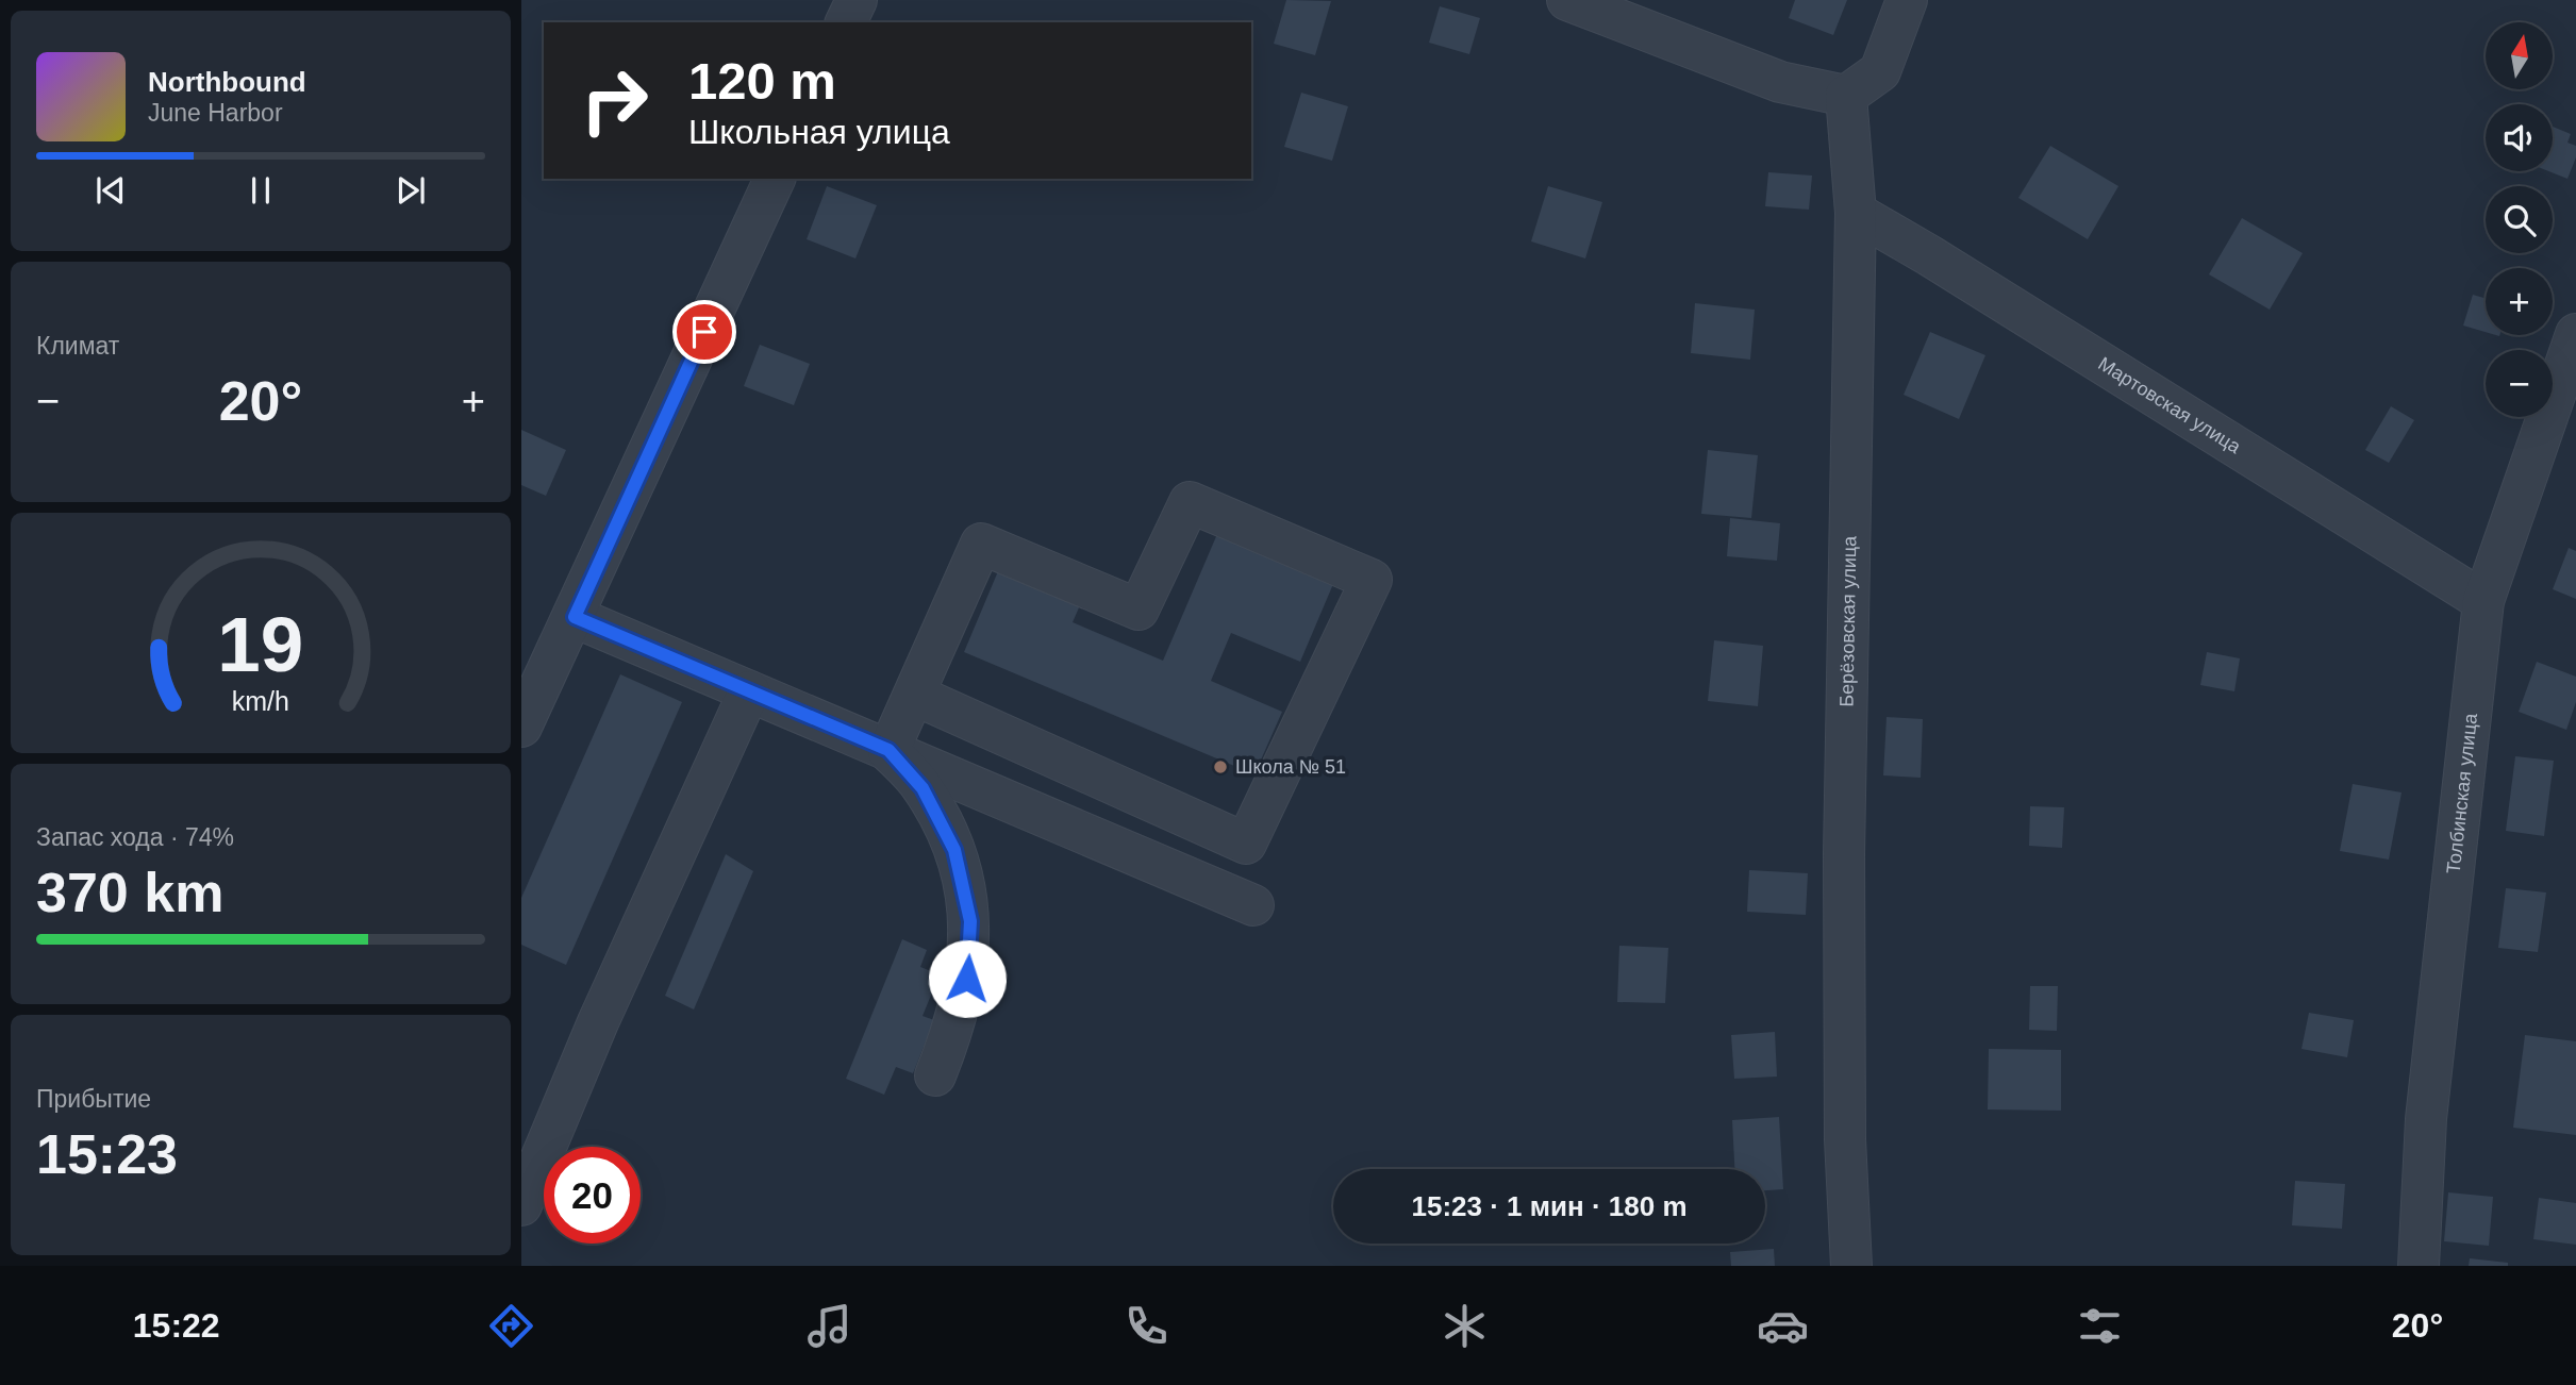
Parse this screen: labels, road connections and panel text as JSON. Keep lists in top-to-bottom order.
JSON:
{
  "streets": {
    "street": ["Мартовская улица", "Берёзовская улица", "Толбинская улица"]
  },
  "crossings": [
    ["Мартовская улица", "Берёзовская улица"],
    ["Мартовская улица", "Толбинская улица"]
  ],
  "places": ["Школа № 51"],
  "north": "top",
  "page": {
    "map_buttons": ["+", "−"],
    "turn": ["120 m", "Школьная улица"],
    "song": ["Northbound", "June Harbor"],
    "tile": [
      "Климат",
      ["Запас хода · 74%", "370 km"],
      ["Прибытие", "15:23"]
    ],
    "heat": ["−", "20°", "+"],
    "limit": "20",
    "trip": "15:23 · 1 мин · 180 m",
    "tabs": ["15:22", "20°"],
    "gauge": ["19", "km/h"]
  }
}
